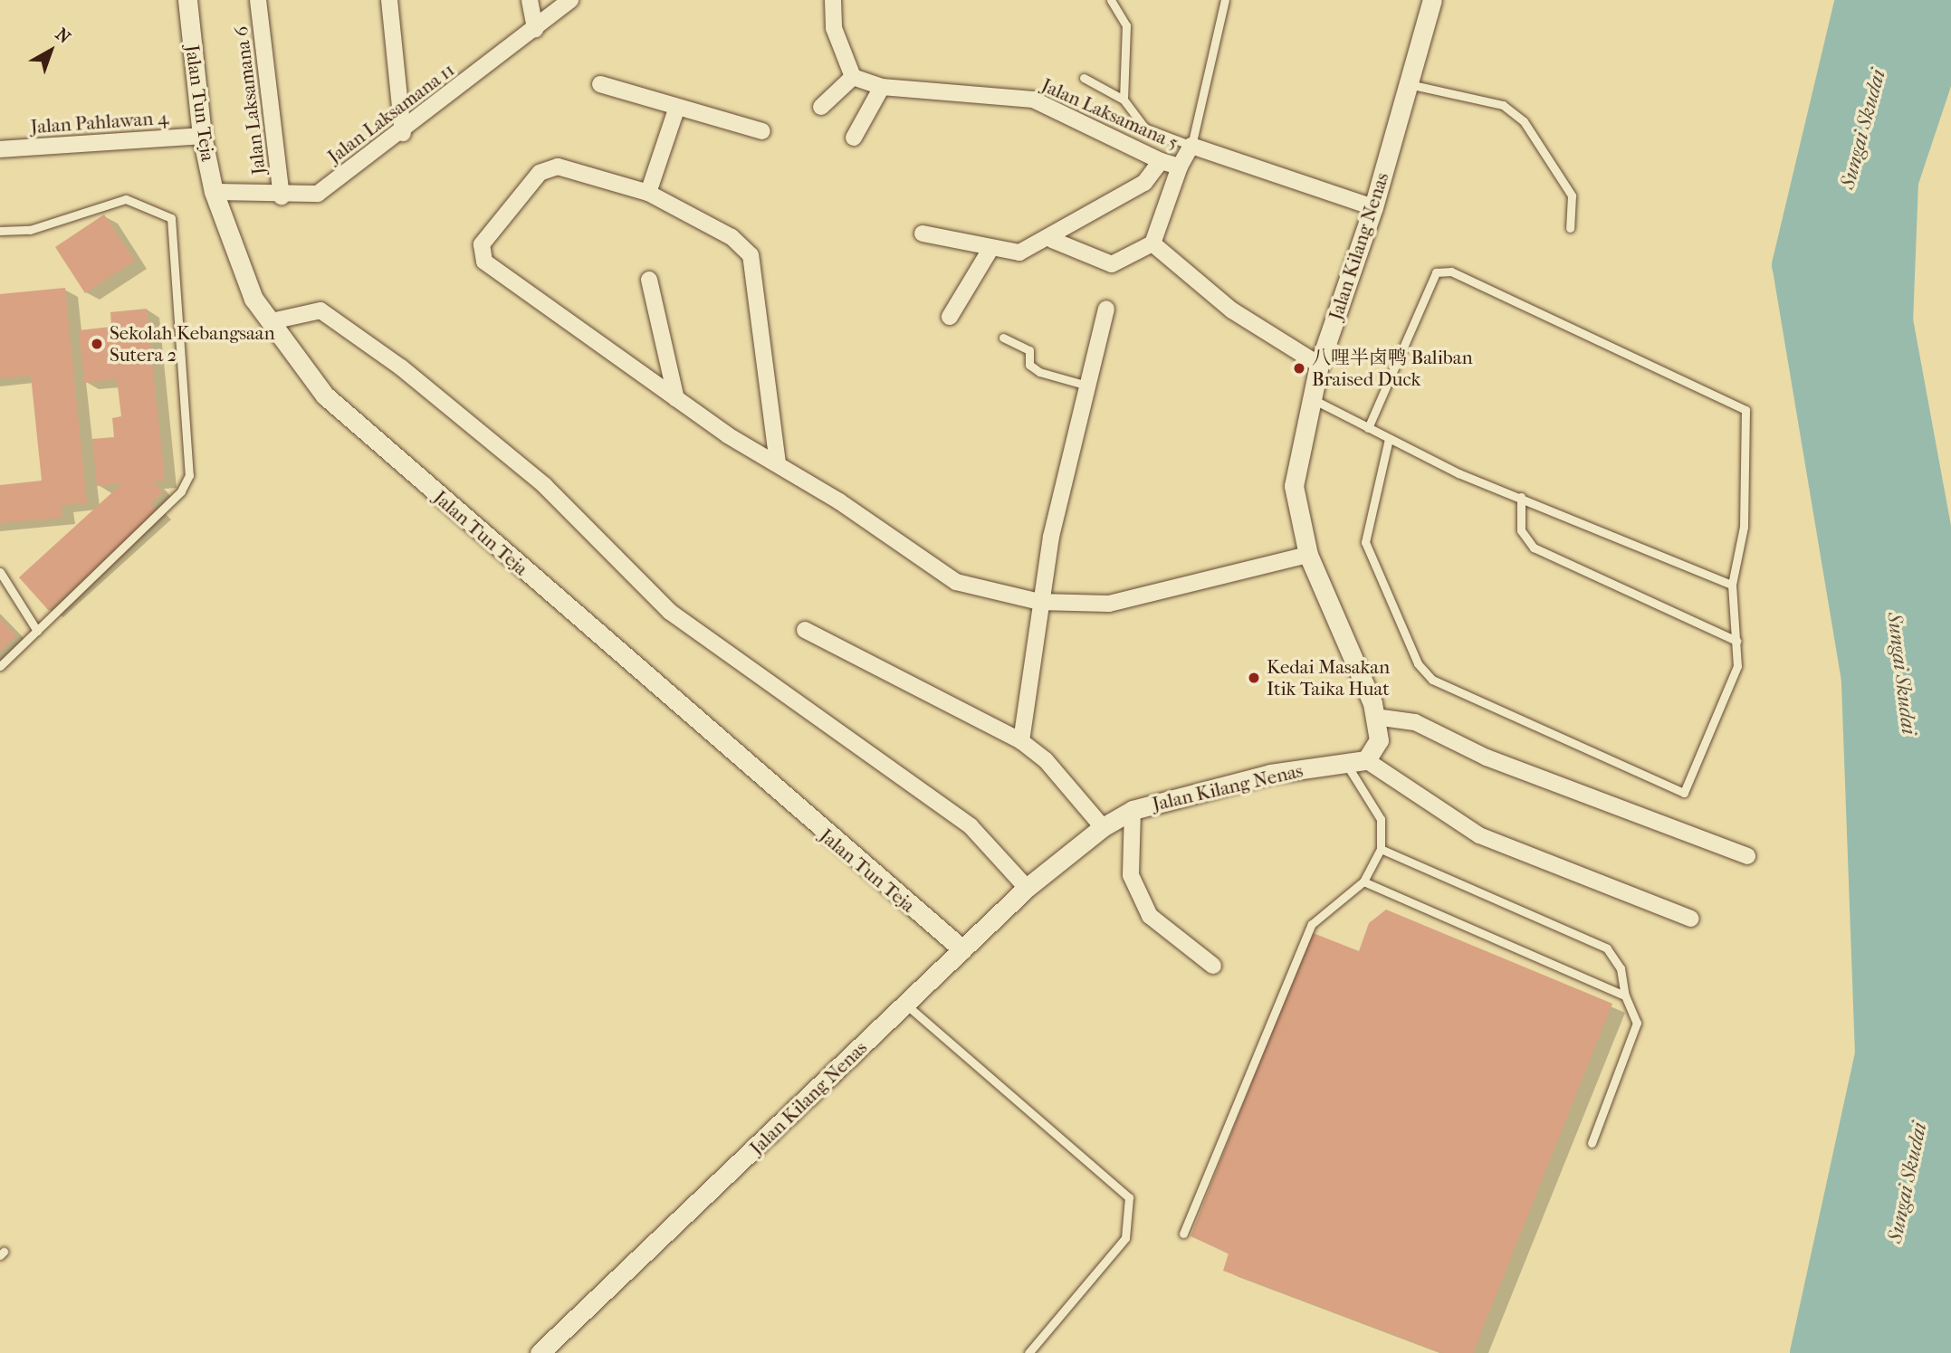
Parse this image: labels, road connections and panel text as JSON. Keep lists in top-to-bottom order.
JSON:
{
  "streets": {
    "street": [
      "Jalan Laksamana 6",
      "Jalan Tun Teja",
      "Jalan Laksamana 11",
      "Jalan Laksamana 5",
      "Jalan Pahlawan 4",
      "Jalan Kilang Nenas"
    ]
  },
  "crossings": [
    ["Jalan Laksamana 6", "Jalan Laksamana 11"],
    ["Jalan Tun Teja", "Jalan Laksamana 11"],
    ["Jalan Tun Teja", "Jalan Pahlawan 4"],
    ["Jalan Tun Teja", "Jalan Kilang Nenas"],
    ["Jalan Laksamana 5", "Jalan Kilang Nenas"]
  ],
  "water": ["Sungai Skudai"],
  "places": ["Sekolah Kebangsaan Sutera 2", "八哩半卤鸭 Baliban Braised Duck", "Kedai Masakan Itik Taika Huat"],
  "north": "top right"
}
